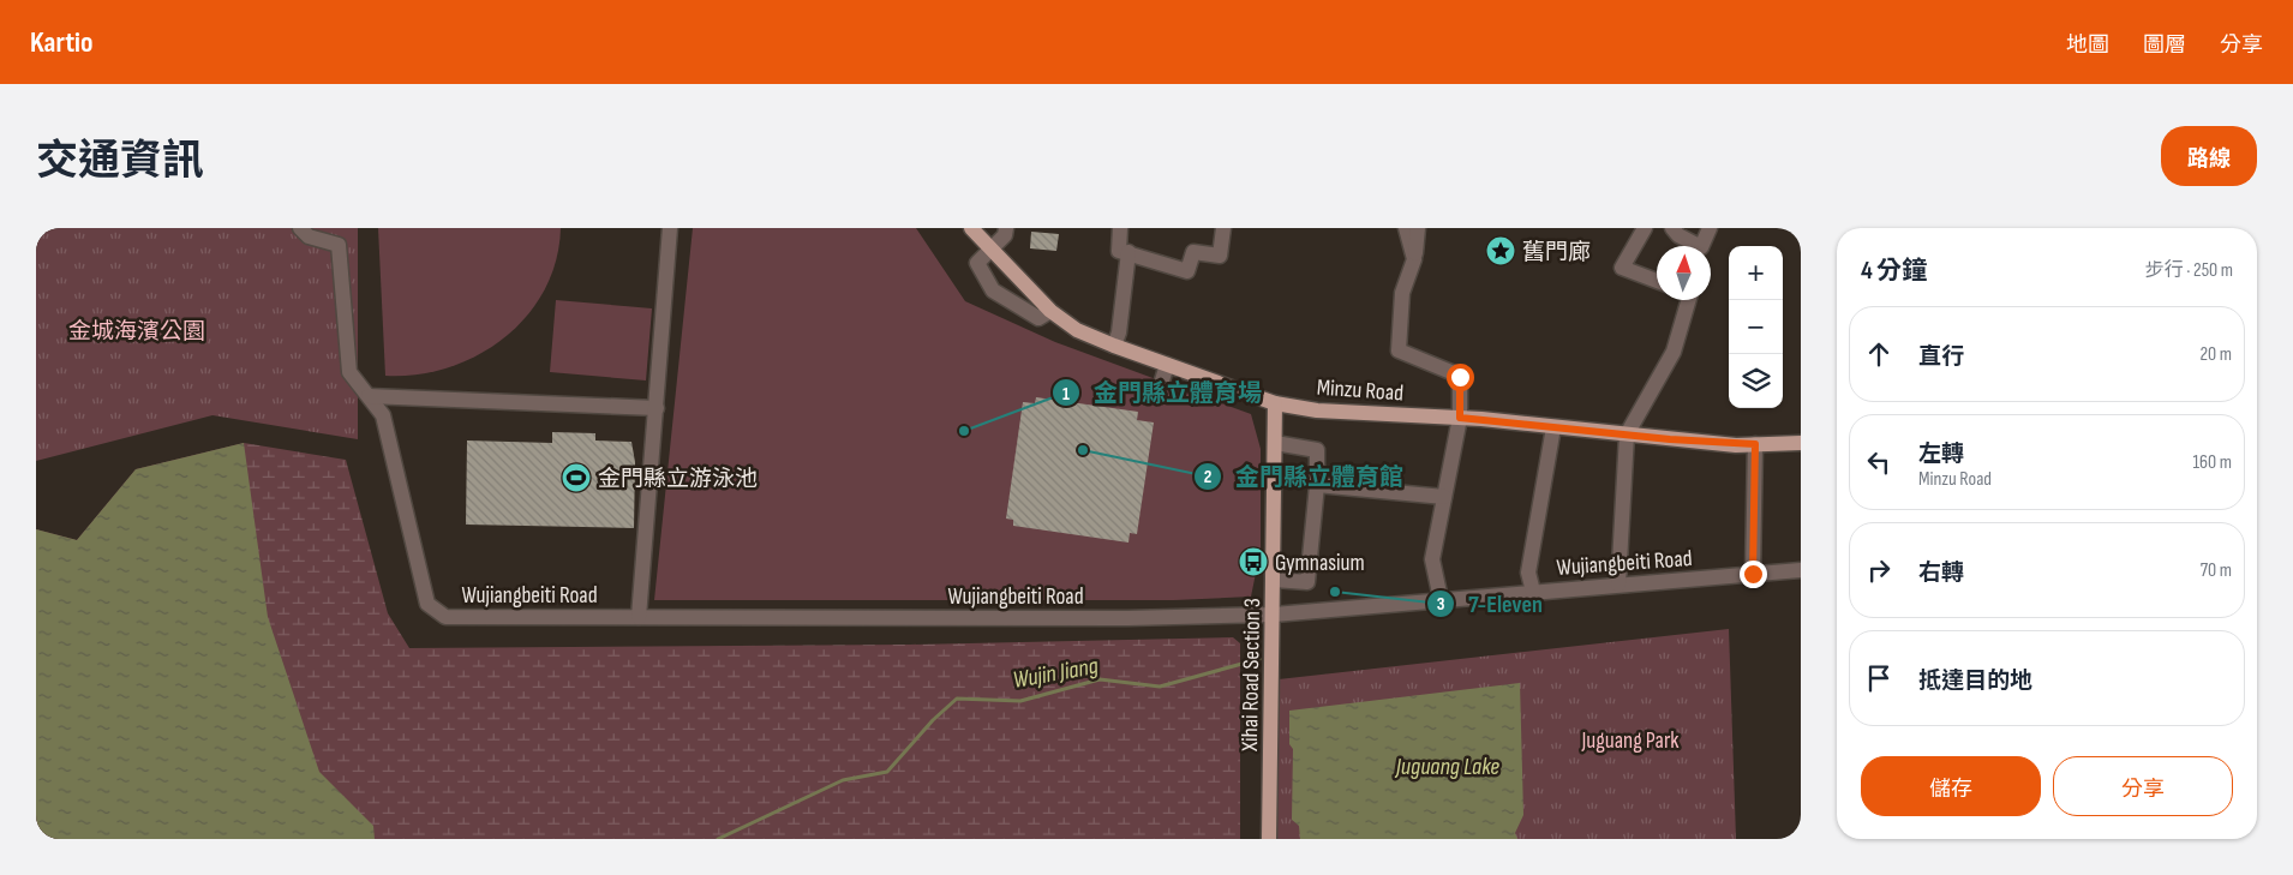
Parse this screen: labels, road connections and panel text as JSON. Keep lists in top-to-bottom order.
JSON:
{
  "streets": {
    "main road": ["Minzu Road", "Xihai Road Section 3"],
    "street": ["Wujiangbeiti Road"]
  },
  "crossings": [
    ["Minzu Road", "Xihai Road Section 3"],
    ["Wujiangbeiti Road", "Xihai Road Section 3"]
  ],
  "water": ["Wujin Jiang", "Juguang Lake"],
  "parks": ["金城海濱公園", "Juguang Park"],
  "places": {
    "place": ["舊門廊"],
    "other": ["金門縣立體育場", "金門縣立體育館", "7-Eleven"],
    "sports": ["金門縣立游泳池"],
    "bus stop": ["Gymnasium"]
  },
  "north": "top",
  "page": {
    "header": "Kartio",
    "nav": ["地圖", "圖層", "分享"],
    "title": "交通資訊",
    "buttons": [
      "路線",
      ["儲存", "分享"]
    ],
    "heading": ["4 分鐘", "步行 · 250 m"],
    "map_buttons": ["+", "−"],
    "list": [
      ["直行", "20 m"],
      ["左轉", "Minzu Road", "160 m"],
      ["右轉", "70 m"],
      "抵達目的地"
    ]
  }
}
